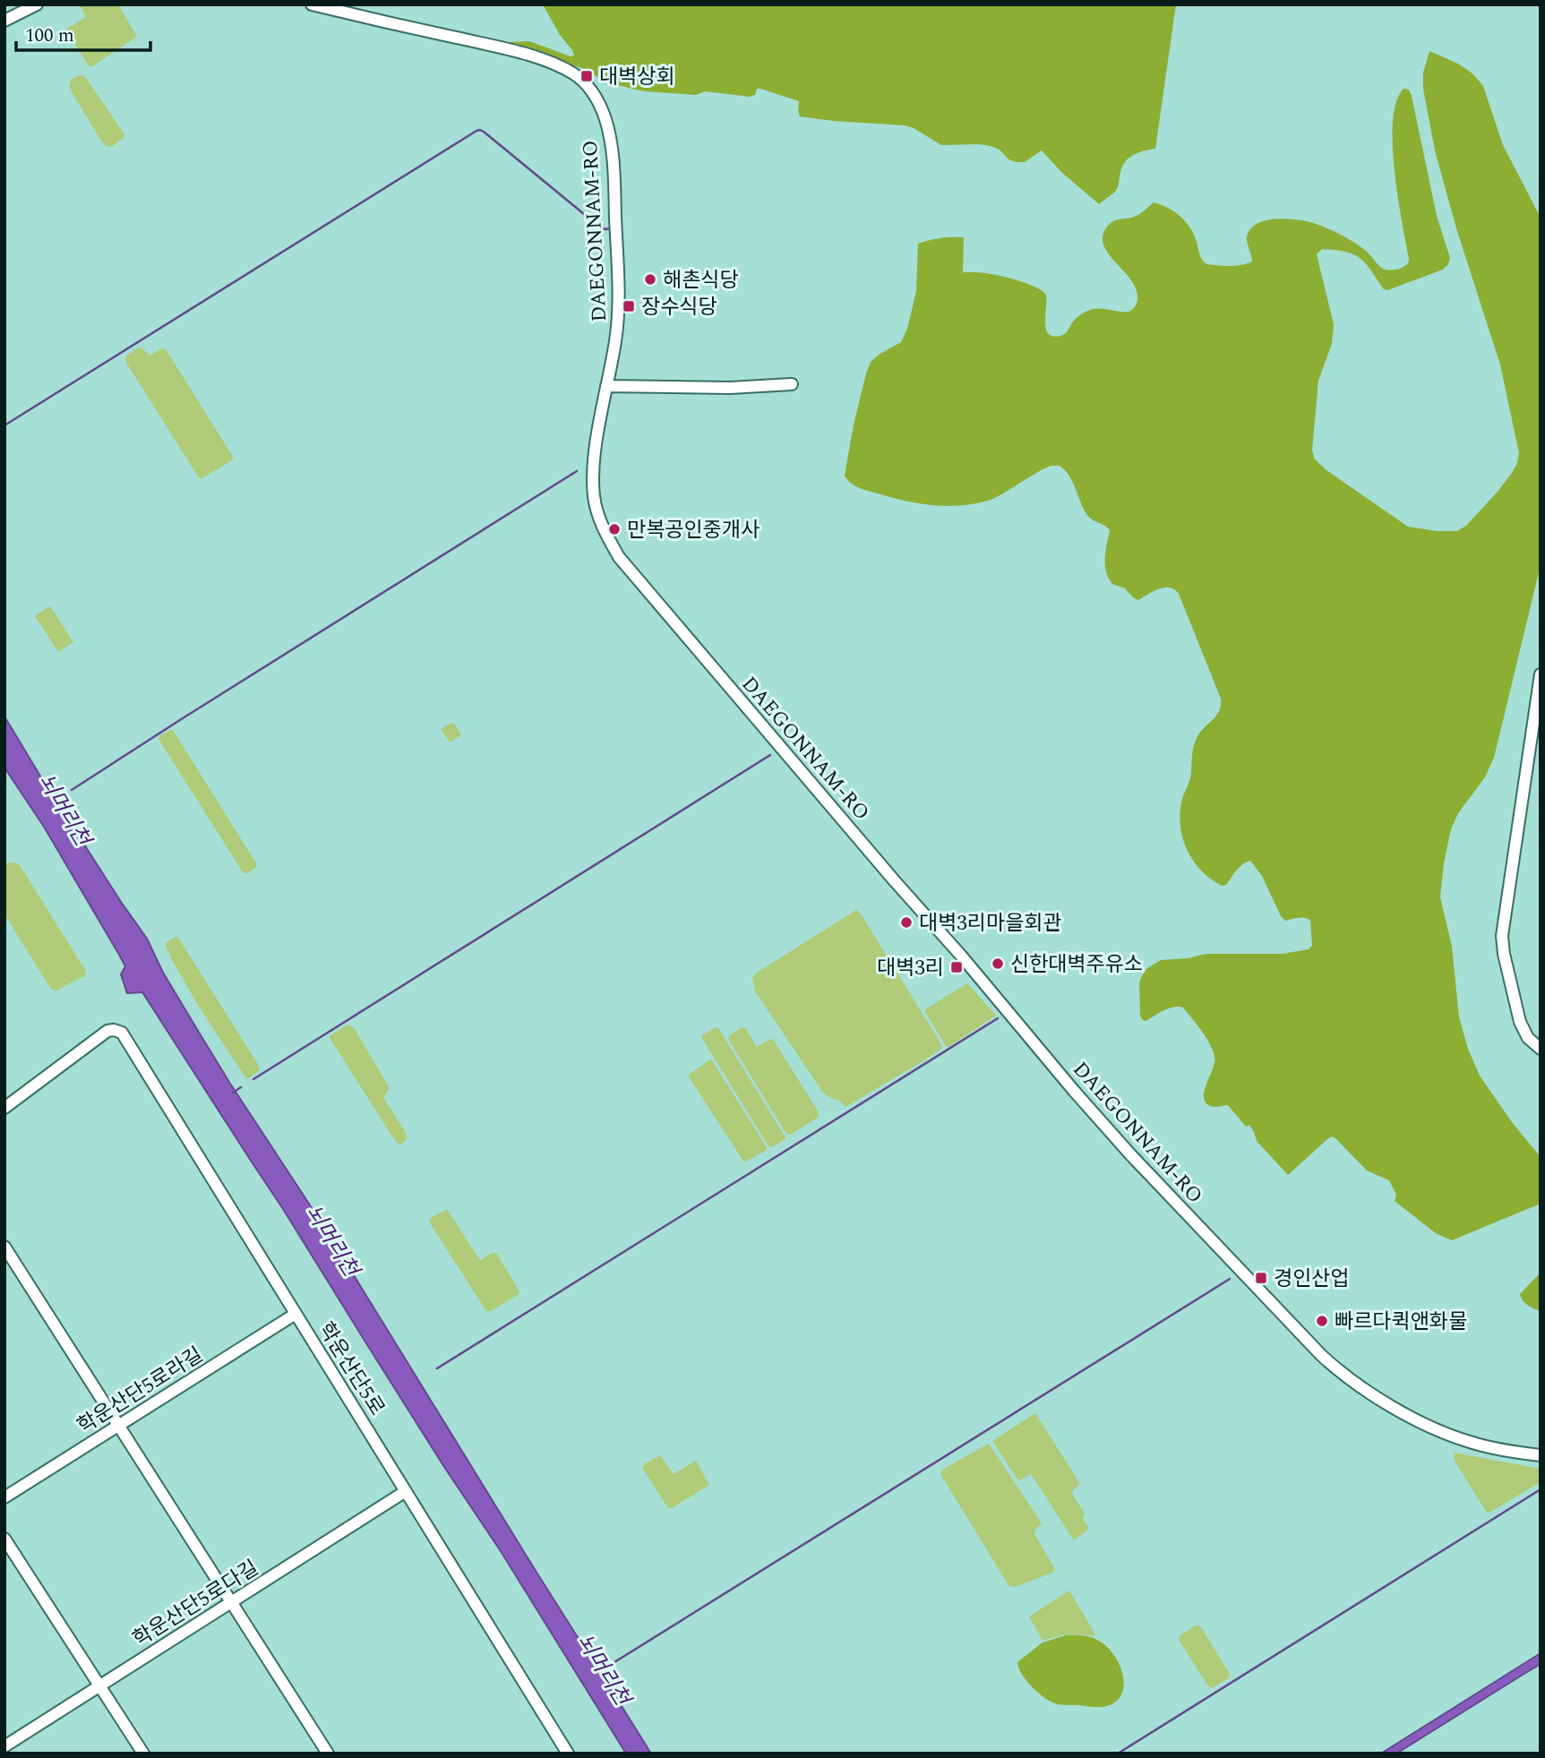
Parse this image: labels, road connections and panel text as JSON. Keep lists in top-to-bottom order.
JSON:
{
  "streets": {
    "street": [
      "DAEGONNAM-RO",
      "학운산단5로",
      "학운산단5로라길",
      "학운산단5로다길"
    ]
  },
  "crossings": [
    ["학운산단5로", "학운산단5로라길"],
    ["학운산단5로", "학운산단5로다길"]
  ],
  "water": ["뇌머리천"],
  "places": {
    "transit": [
      "대벽상회",
      "장수식당",
      "대벽3리",
      "경인산업"
    ],
    "other": [
      "해촌식당",
      "만복공인중개사",
      "대벽3리마을회관",
      "신한대벽주유소",
      "빠르다퀵앤화물"
    ]
  },
  "scale_bar": "100 m"
}
